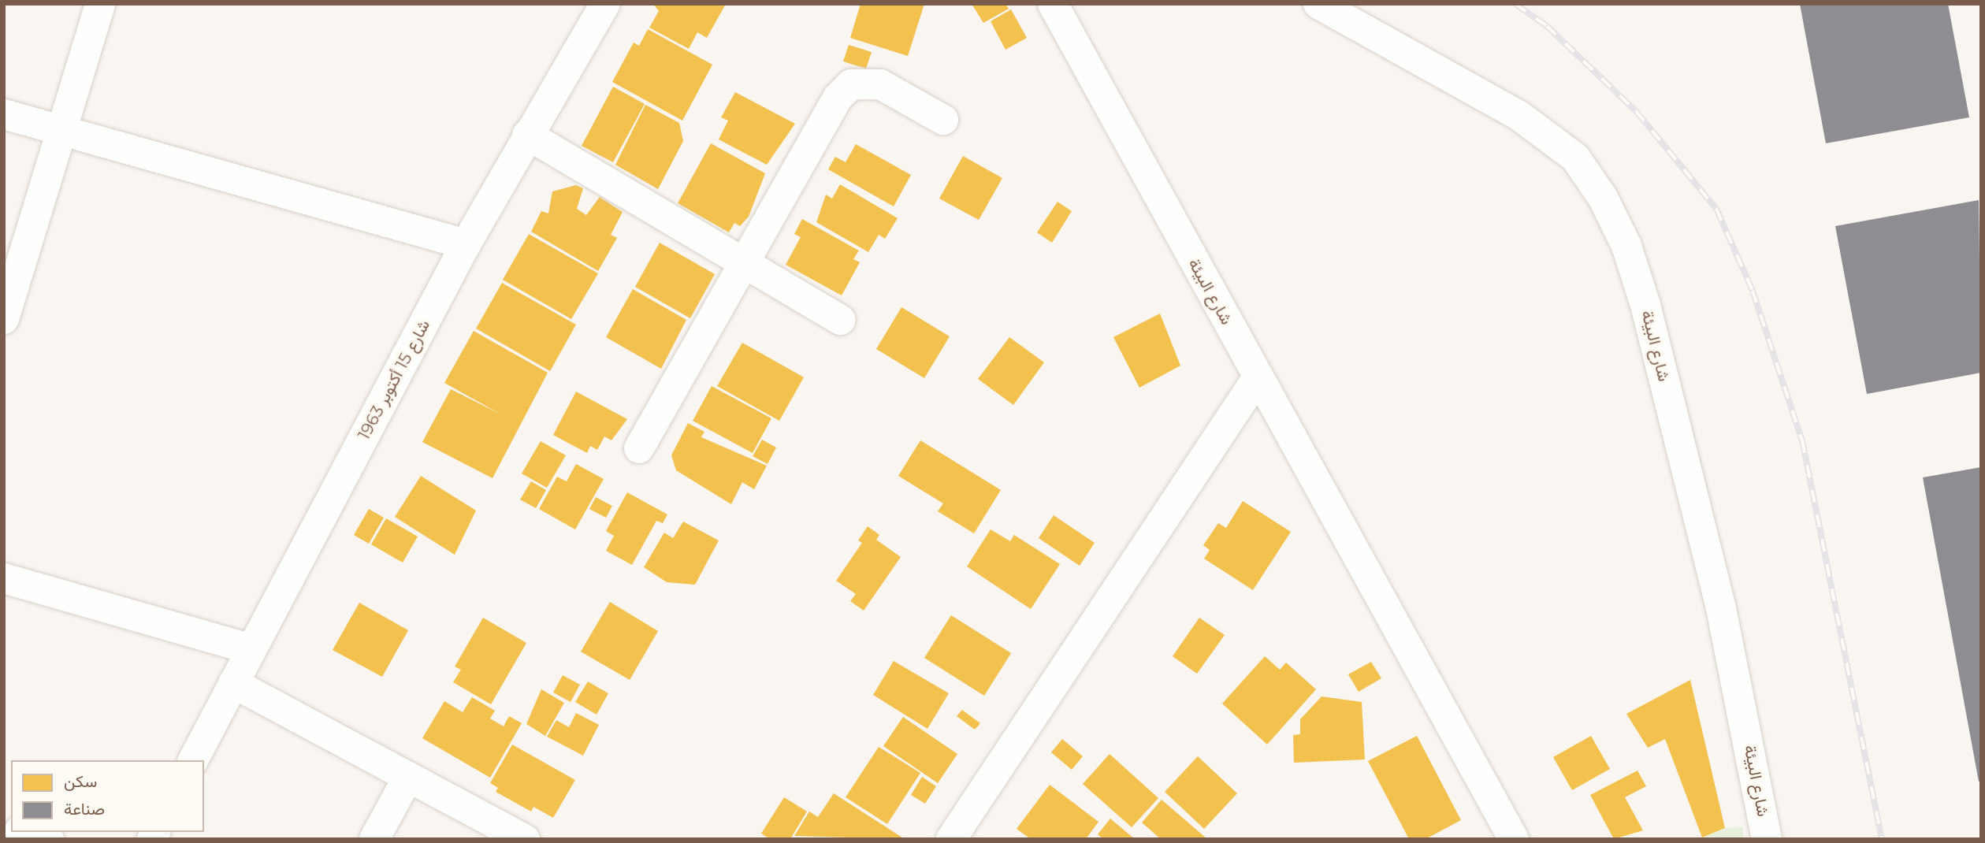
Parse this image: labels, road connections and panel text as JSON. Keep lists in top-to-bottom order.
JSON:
{
  "streets": {
    "street": ["شارع البيئة", "شارع 15 أكتوبر 1963"]
  },
  "legend": ["سكن", "صناعة"]
}
